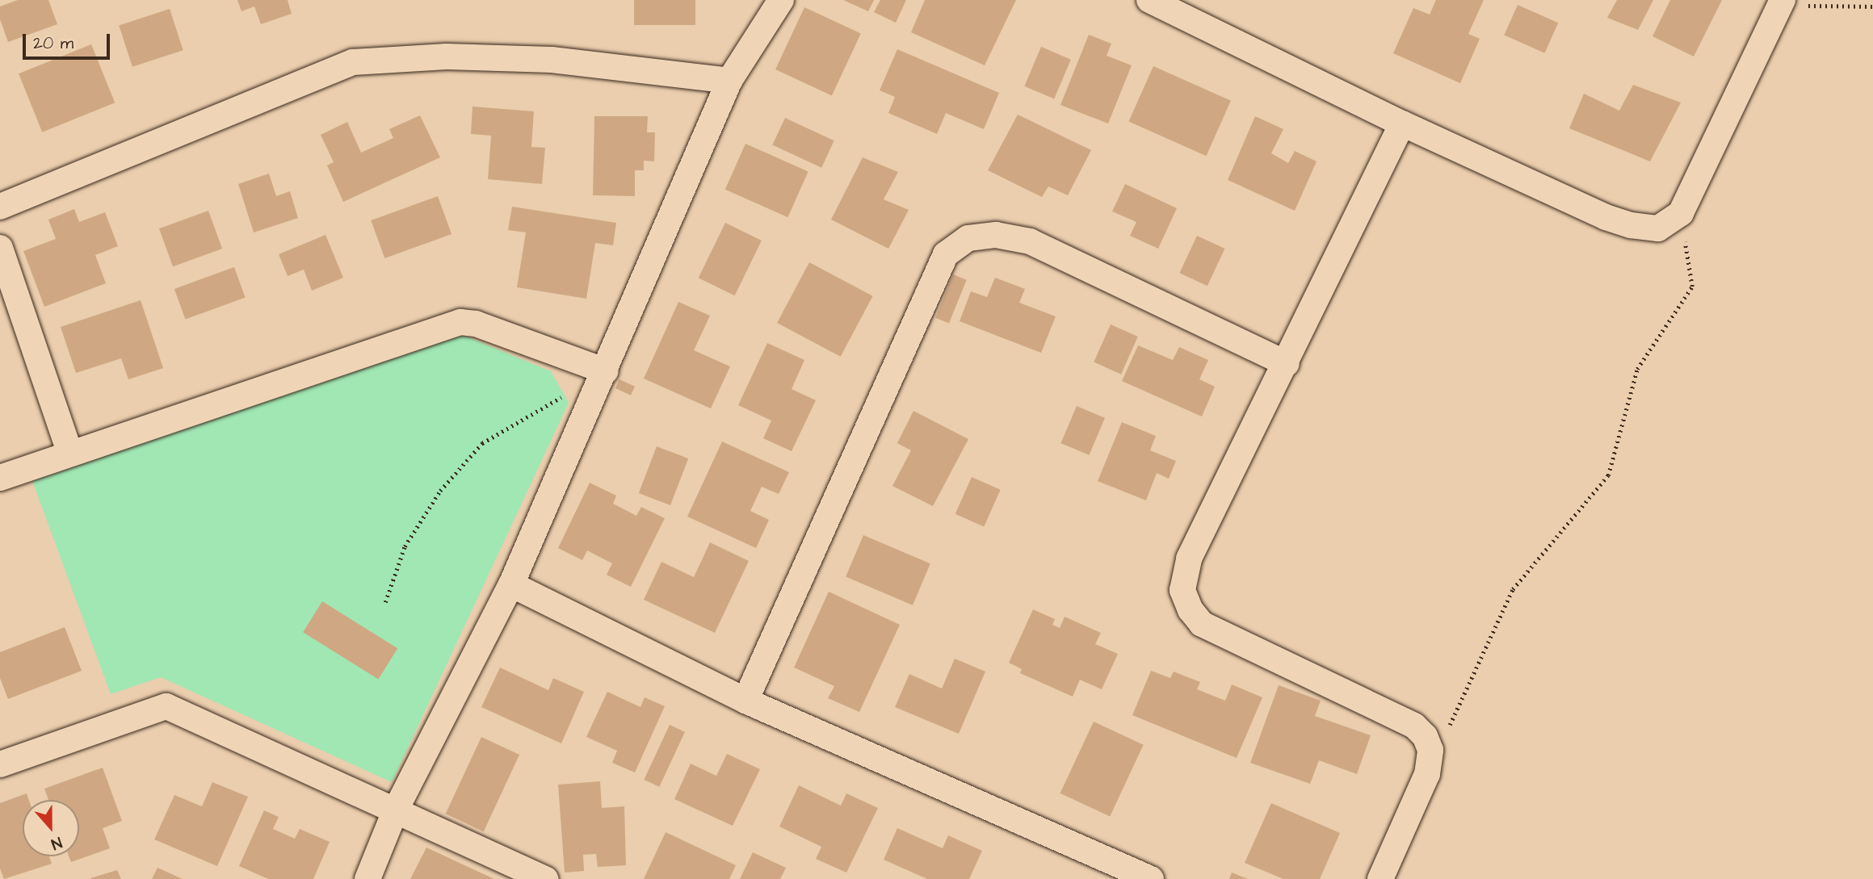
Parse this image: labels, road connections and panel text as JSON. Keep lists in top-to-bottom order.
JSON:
{
  "scale_bar": "20 m",
  "north": "bottom"
}
